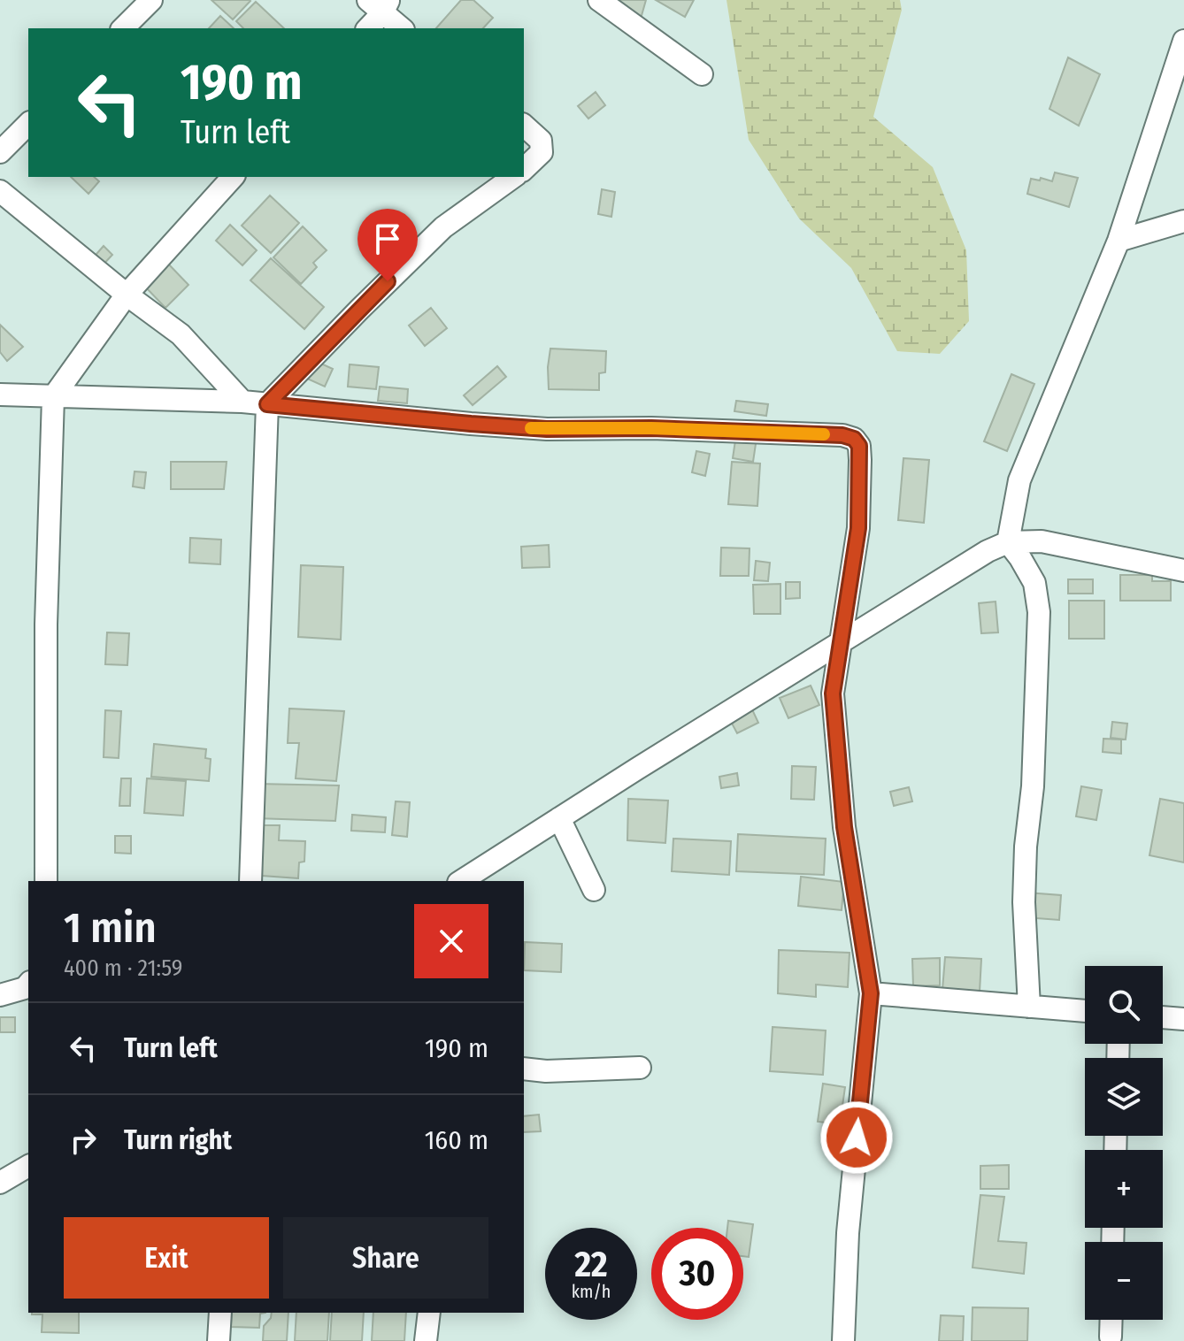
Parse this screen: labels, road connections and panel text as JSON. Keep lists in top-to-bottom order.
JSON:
{
  "page": {
    "turn": ["190 m", "Turn left"],
    "heading": ["1 min", "400 m · 21:59"],
    "map_buttons": ["+", "−"],
    "list": [
      {
        "name": "Turn left",
        "value": "190 m"
      },
      {
        "name": "Turn right",
        "value": "160 m"
      }
    ],
    "buttons": ["Exit", "Share"],
    "speed": "22 km/h",
    "limit": "30"
  }
}
